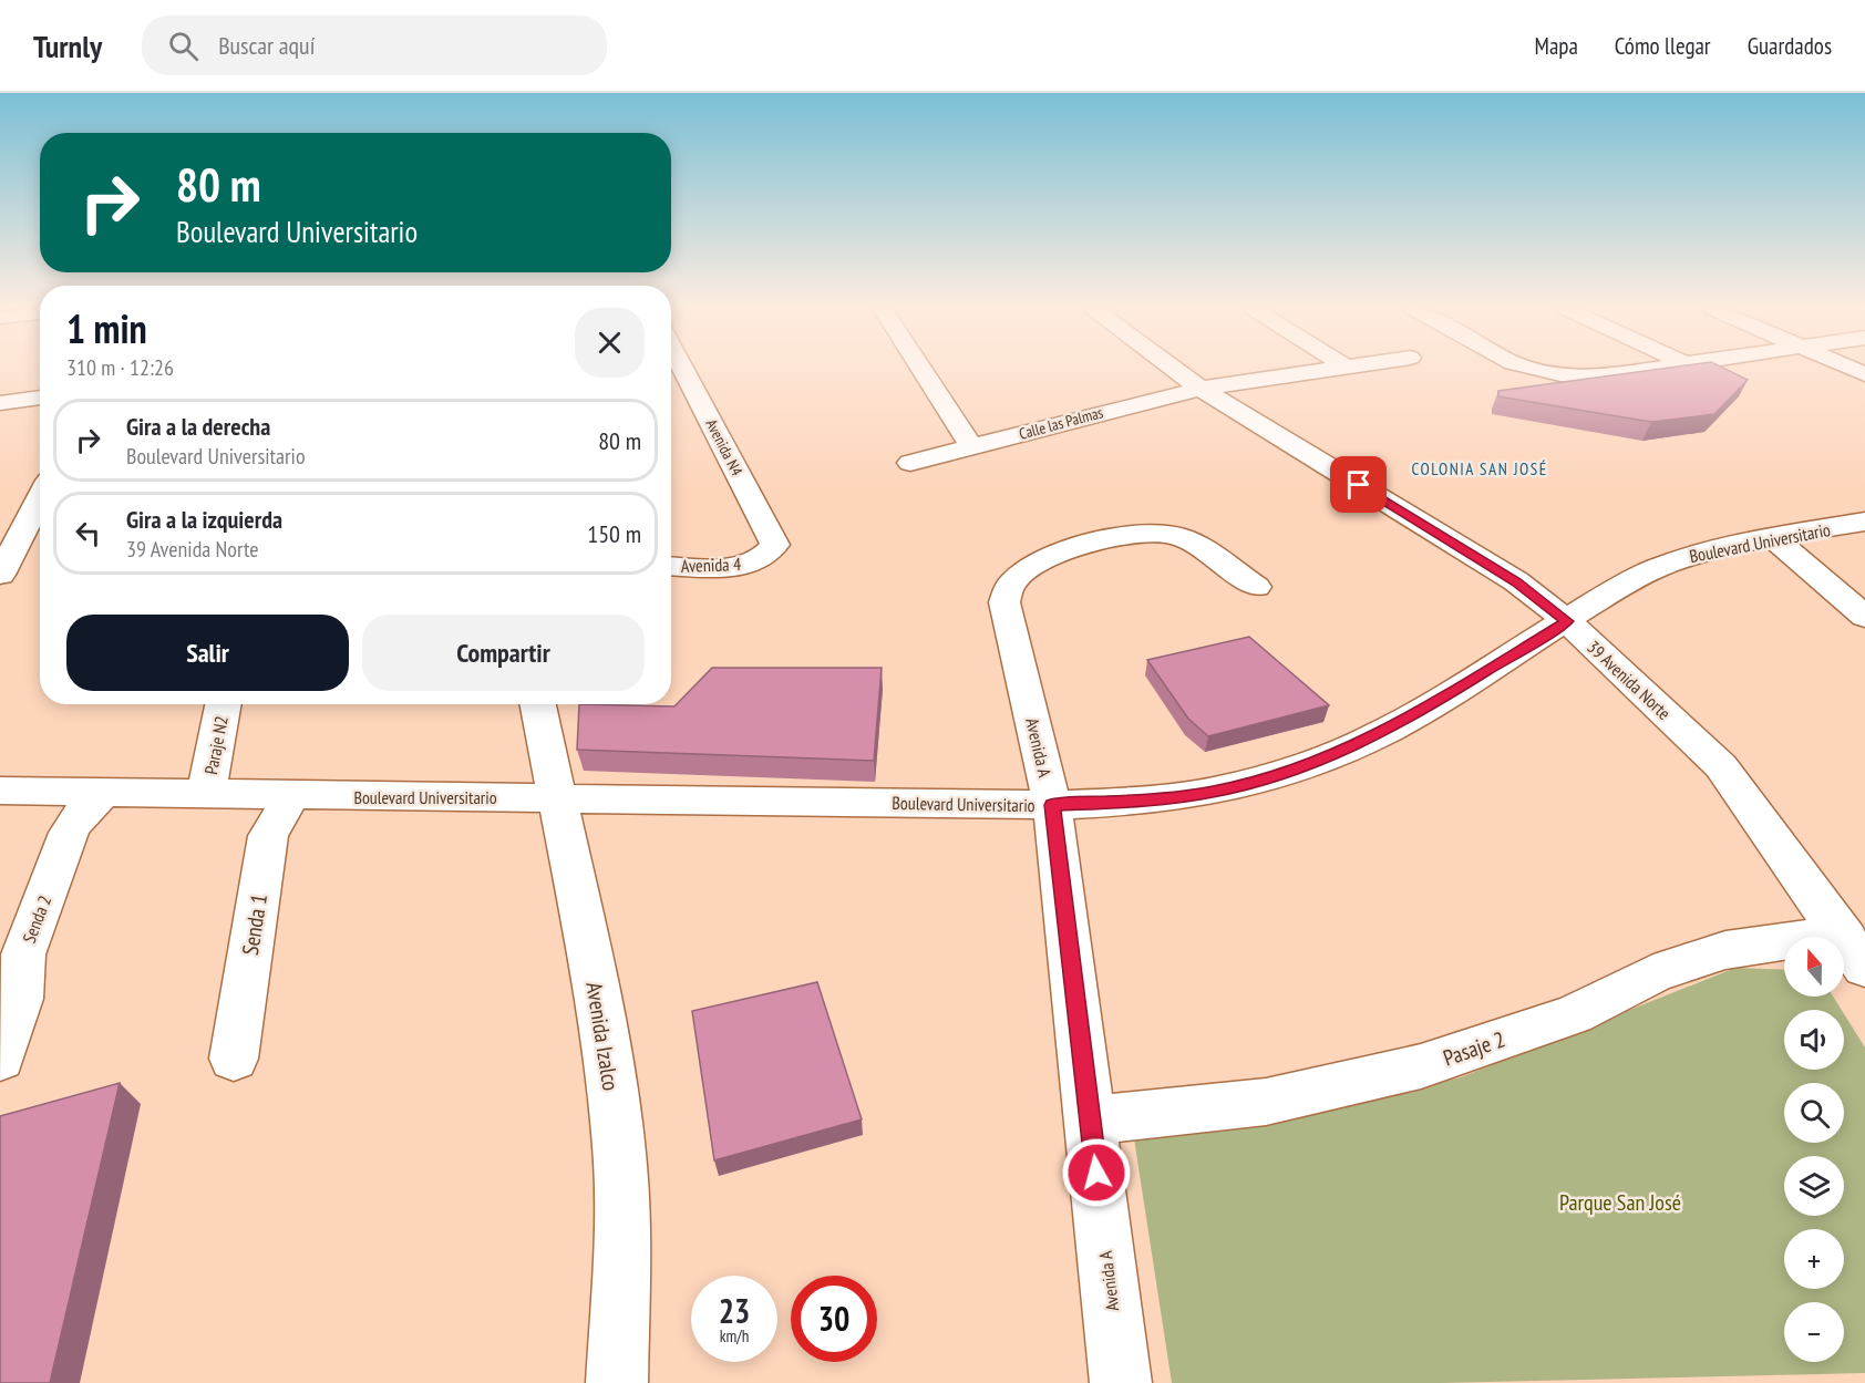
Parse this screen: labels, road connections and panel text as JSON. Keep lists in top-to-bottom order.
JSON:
{
  "streets": {
    "street": [
      "Calle las Palmas",
      "Avenida N4",
      "Boulevard Universitario",
      "Avenida 4",
      "39 Avenida Norte",
      "Paraje N2",
      "Avenida A",
      "Senda 2",
      "Senda 1",
      "Avenida Izalco",
      "Pasaje 2"
    ]
  },
  "crossings": [
    ["Calle las Palmas", "39 Avenida Norte"],
    ["Avenida N4", "Avenida 4"],
    ["Boulevard Universitario", "39 Avenida Norte"],
    ["Boulevard Universitario", "Paraje N2"],
    ["Boulevard Universitario", "Avenida A"],
    ["Boulevard Universitario", "Senda 2"],
    ["Boulevard Universitario", "Senda 1"],
    ["Boulevard Universitario", "Avenida Izalco"],
    ["39 Avenida Norte", "Pasaje 2"],
    ["Avenida A", "Pasaje 2"]
  ],
  "districts": ["COLONIA SAN JOSÉ"],
  "parks": ["Parque San José"],
  "north": "top",
  "page": {
    "header": "Turnly",
    "search": "Buscar aquí",
    "nav": ["Mapa", "Cómo llegar", "Guardados"],
    "turn": ["80 m", "Boulevard Universitario"],
    "heading": ["1 min", "310 m · 12:26"],
    "list": [
      {
        "name": "Gira a la derecha",
        "note": "Boulevard Universitario",
        "value": "80 m"
      },
      {
        "name": "Gira a la izquierda",
        "note": "39 Avenida Norte",
        "value": "150 m"
      }
    ],
    "buttons": ["Salir", "Compartir"],
    "map_buttons": ["+", "−"],
    "speed": "23 km/h",
    "limit": "30"
  }
}
